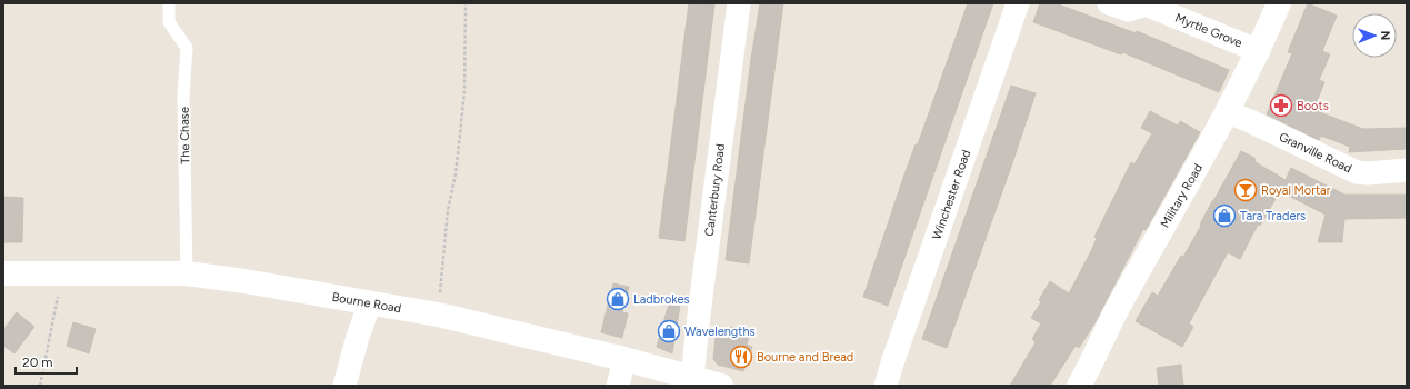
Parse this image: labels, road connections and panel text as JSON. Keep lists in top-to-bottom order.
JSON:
{
  "streets": {
    "street": [
      "Myrtle Grove",
      "Granville Road",
      "Canterbury Road",
      "Winchester Road",
      "Military Road",
      "Bourne Road"
    ],
    "lane": ["The Chase"]
  },
  "crossings": [
    ["Myrtle Grove", "Military Road"],
    ["The Chase", "Bourne Road"],
    ["Granville Road", "Military Road"],
    ["Canterbury Road", "Bourne Road"]
  ],
  "places": {
    "pharmacy": ["Boots"],
    "bar": ["Royal Mortar"],
    "shop": ["Tara Traders", "Ladbrokes", "Wavelengths"],
    "restaurant": ["Bourne and Bread"]
  },
  "scale_bar": "20 m",
  "north": "right"
}
